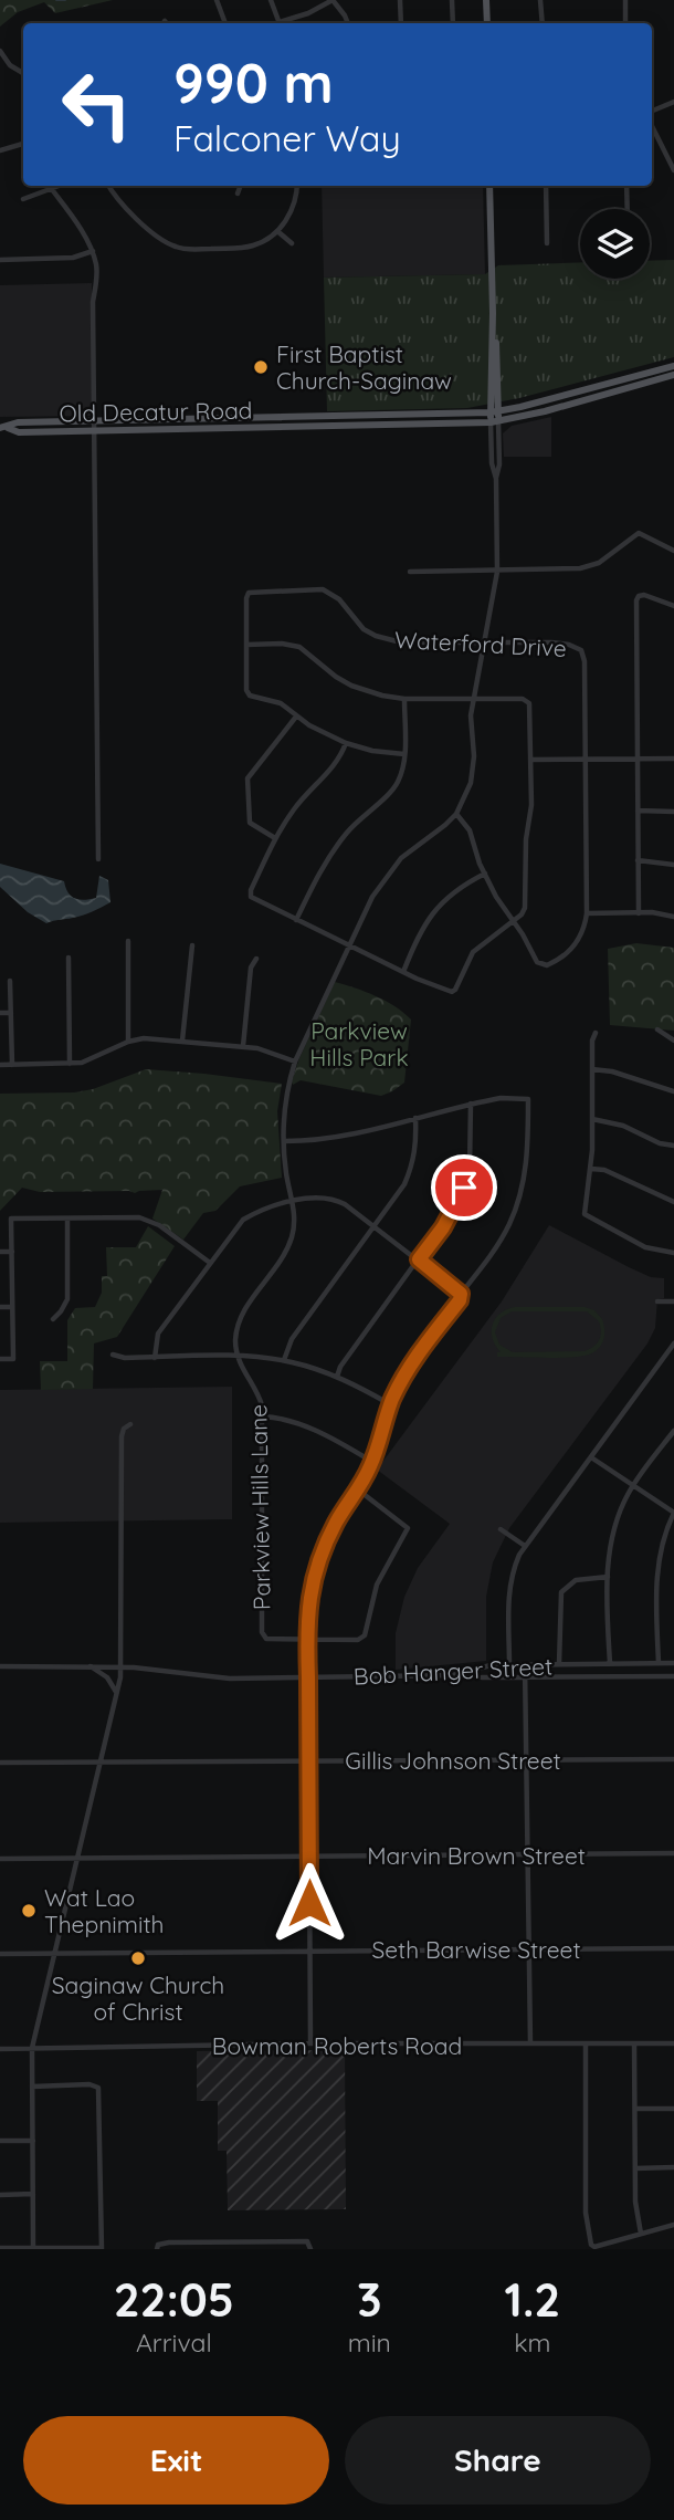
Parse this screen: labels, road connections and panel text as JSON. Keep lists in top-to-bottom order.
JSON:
{
  "streets": {
    "main road": ["Old Decatur Road"],
    "street": [
      "Waterford Drive",
      "Parkview Hills Lane",
      "Bob Hanger Street",
      "Gillis Johnson Street",
      "Marvin Brown Street",
      "Seth Barwise Street",
      "Bowman Roberts Road"
    ]
  },
  "parks": ["Parkview Hills Park"],
  "places": ["First Baptist Church-Saginaw", "Wat Lao Thepnimith", "Saginaw Church of Christ"],
  "page": {
    "turn": ["990 m", "Falconer Way"],
    "eta": [
      "22:05",
      "Arrival",
      "3",
      "min",
      "1.2",
      "km"
    ],
    "buttons": ["Exit", "Share"]
  }
}
